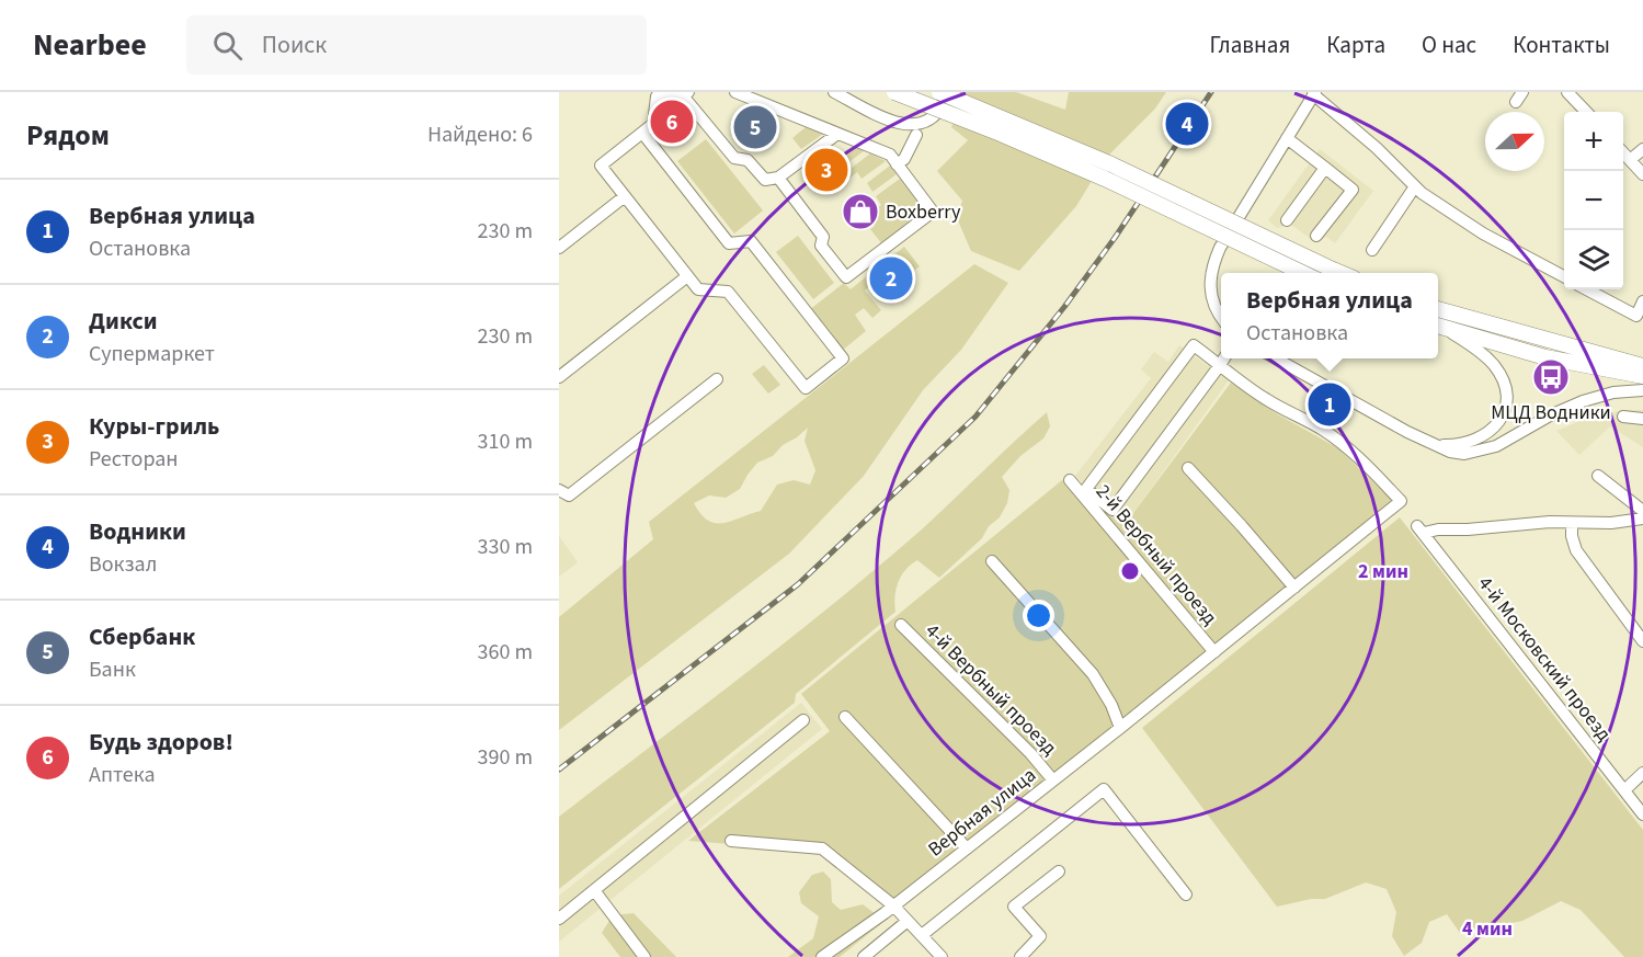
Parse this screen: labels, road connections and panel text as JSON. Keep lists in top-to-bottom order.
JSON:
{
  "streets": {
    "street": [
      "2-й Вербный проезд",
      "4-й Московский проезд",
      "4-й Вербный проезд",
      "Вербная улица"
    ]
  },
  "crossings": [
    ["2-й Вербный проезд", "Вербная улица"],
    ["4-й Вербный проезд", "Вербная улица"]
  ],
  "places": {
    "shop": ["Boxberry"],
    "bus stop": ["МЦД Водники"]
  },
  "north": "right",
  "page": {
    "header": "Nearbee",
    "search": "Поиск",
    "nav": [
      "Главная",
      "Карта",
      "О нас",
      "Контакты"
    ],
    "heading": ["Рядом", "Найдено: 6"],
    "pins": [
      "6",
      "4",
      "5",
      "3",
      "2",
      "1"
    ],
    "map_buttons": ["+", "−"],
    "list": [
      {
        "mark": "1",
        "name": "Вербная улица",
        "note": "Остановка",
        "value": "230 m"
      },
      {
        "mark": "2",
        "name": "Дикси",
        "note": "Супермаркет",
        "value": "230 m"
      },
      {
        "mark": "3",
        "name": "Куры-гриль",
        "note": "Ресторан",
        "value": "310 m"
      },
      {
        "mark": "4",
        "name": "Водники",
        "note": "Вокзал",
        "value": "330 m"
      },
      {
        "mark": "5",
        "name": "Сбербанк",
        "note": "Банк",
        "value": "360 m"
      },
      {
        "mark": "6",
        "name": "Будь здоров!",
        "note": "Аптека",
        "value": "390 m"
      }
    ],
    "popup": ["Вербная улица", "Остановка"]
  },
  "rings": ["2 мин", "4 мин"]
}
